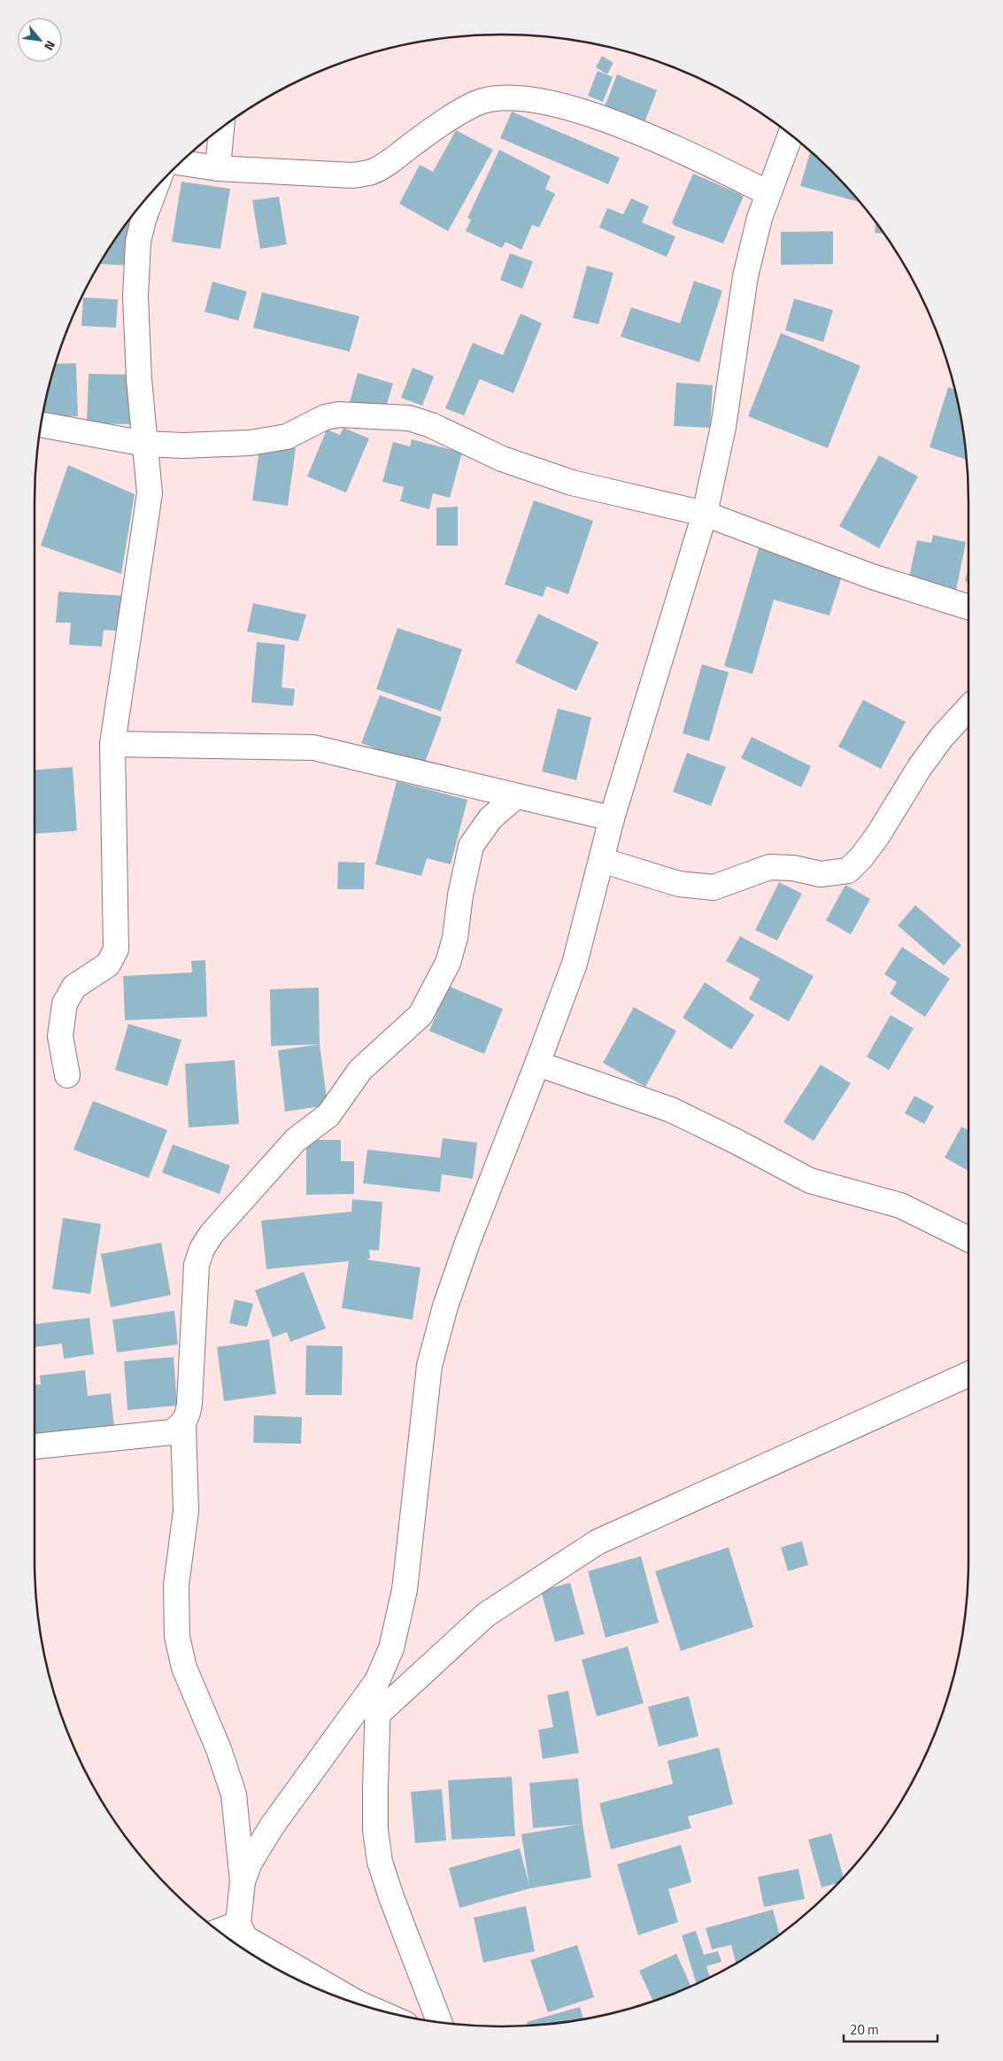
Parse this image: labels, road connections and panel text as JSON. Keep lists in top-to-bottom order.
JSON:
{
  "scale_bar": "20 m",
  "north": "bottom right"
}
